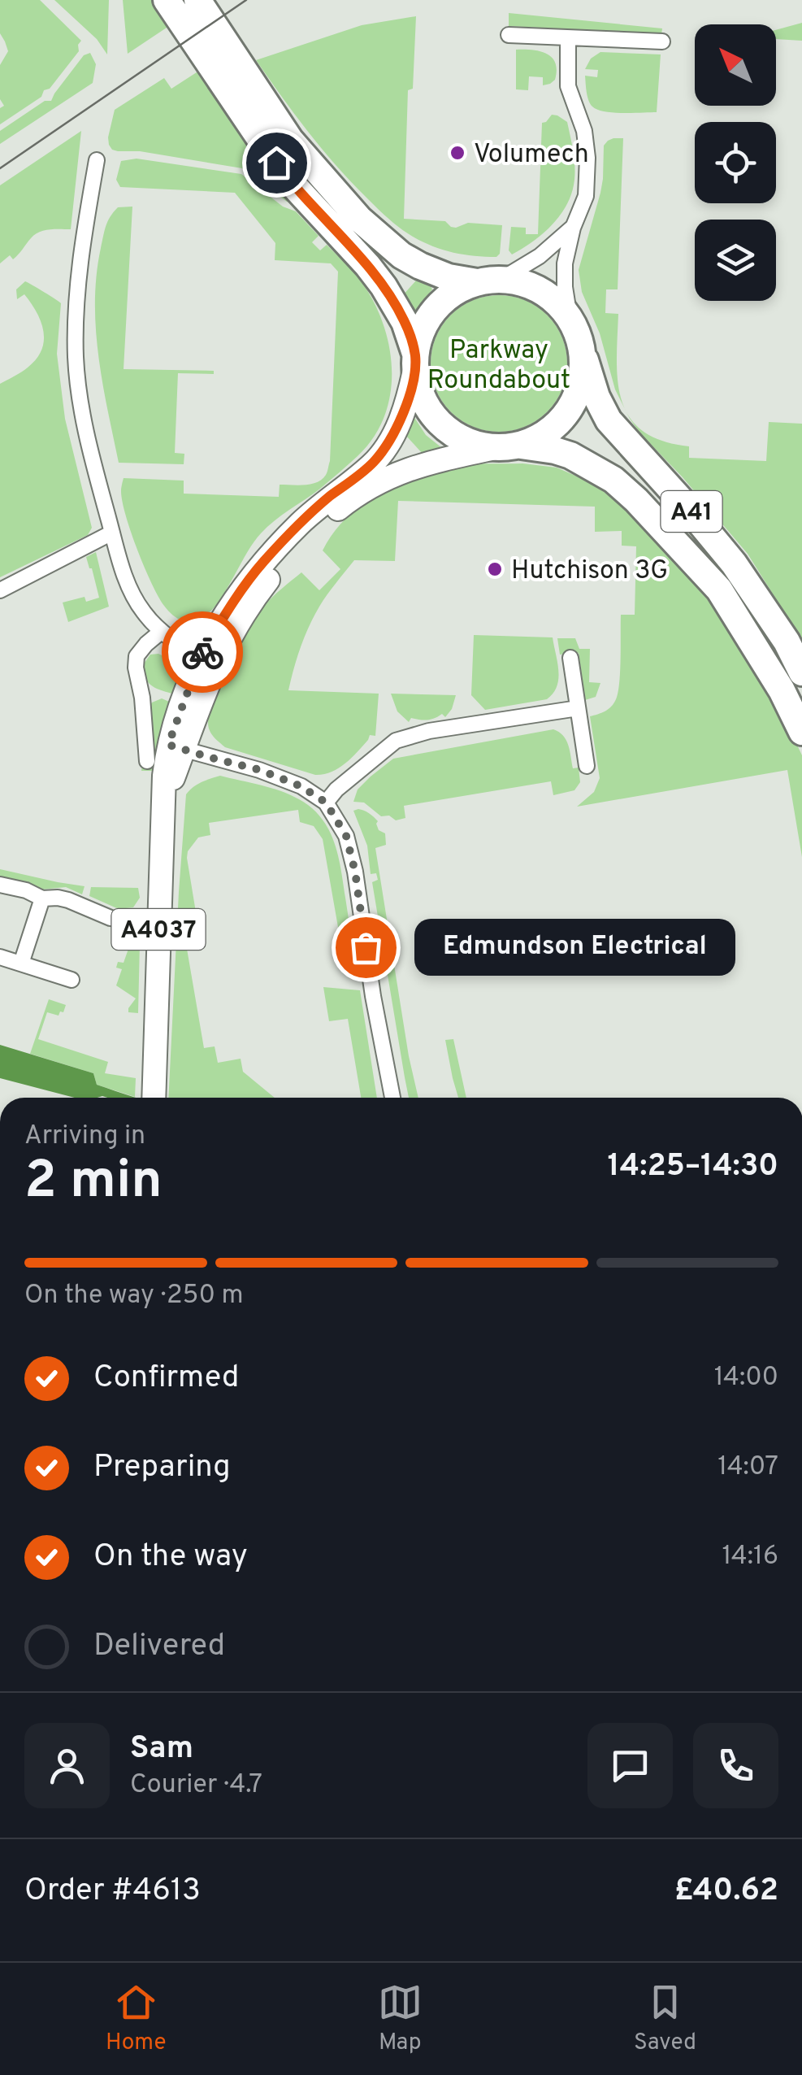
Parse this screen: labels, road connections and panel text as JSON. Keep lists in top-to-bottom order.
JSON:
{
  "streets": {
    "highway": ["A41"],
    "main road": ["A4037"]
  },
  "crossings": [
    ["A41", "A4037"]
  ],
  "parks": ["Parkway Roundabout"],
  "places": ["Volumech", "Hutchison 3G", "Edmundson Electrical"],
  "north": "top left",
  "page": {
    "bubble": "Edmundson Electrical",
    "heading": ["2 min", "Arriving in", "14:25–14:30"],
    "panel": [
      "Sam",
      "Courier · 4.7",
      "Order #4613",
      "£40.62"
    ],
    "bar": "On the way · 250 m",
    "list": [
      ["Confirmed", "14:00"],
      ["Preparing", "14:07"],
      ["On the way", "14:16"],
      "Delivered"
    ],
    "tabs": ["Home", "Map", "Saved"]
  }
}
